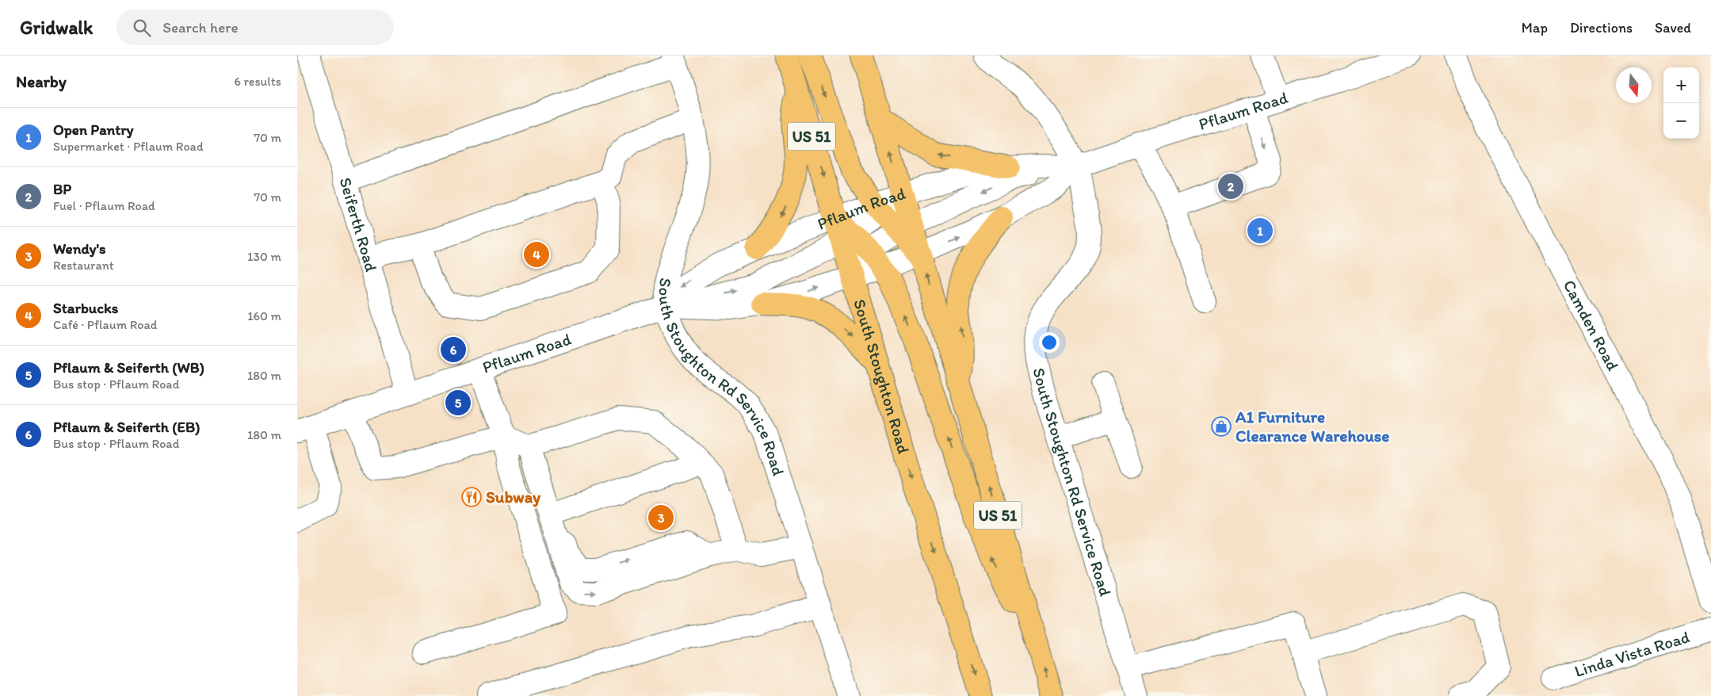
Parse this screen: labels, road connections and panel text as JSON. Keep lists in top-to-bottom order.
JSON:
{
  "streets": {
    "main road": ["US 51", "South Stoughton Road"],
    "street": [
      "Pflaum Road",
      "Seiferth Road",
      "Camden Road",
      "South Stoughton Rd Service Road",
      "Linda Vista Road"
    ]
  },
  "crossings": [
    ["Pflaum Road", "US 51"],
    ["Pflaum Road", "Seiferth Road"],
    ["Pflaum Road", "South Stoughton Rd Service Road"],
    ["Pflaum Road", "South Stoughton Road"]
  ],
  "places": {
    "shop": ["A1 Furniture Clearance Warehouse"],
    "restaurant": ["Subway"]
  },
  "north": "bottom",
  "page": {
    "header": "Gridwalk",
    "search": "Search here",
    "nav": ["Map", "Directions", "Saved"],
    "heading": ["Nearby", "6 results"],
    "map_buttons": ["+", "−"],
    "list": [
      {
        "mark": "1",
        "name": "Open Pantry",
        "note": "Supermarket · Pflaum Road",
        "value": "70 m"
      },
      {
        "mark": "2",
        "name": "BP",
        "note": "Fuel · Pflaum Road",
        "value": "70 m"
      },
      {
        "mark": "3",
        "name": "Wendy's",
        "note": "Restaurant",
        "value": "130 m"
      },
      {
        "mark": "4",
        "name": "Starbucks",
        "note": "Café · Pflaum Road",
        "value": "160 m"
      },
      {
        "mark": "5",
        "name": "Pflaum & Seiferth (WB)",
        "note": "Bus stop · Pflaum Road",
        "value": "180 m"
      },
      {
        "mark": "6",
        "name": "Pflaum & Seiferth (EB)",
        "note": "Bus stop · Pflaum Road",
        "value": "180 m"
      }
    ],
    "pins": [
      "2",
      "1",
      "4",
      "6",
      "5",
      "3"
    ]
  }
}
